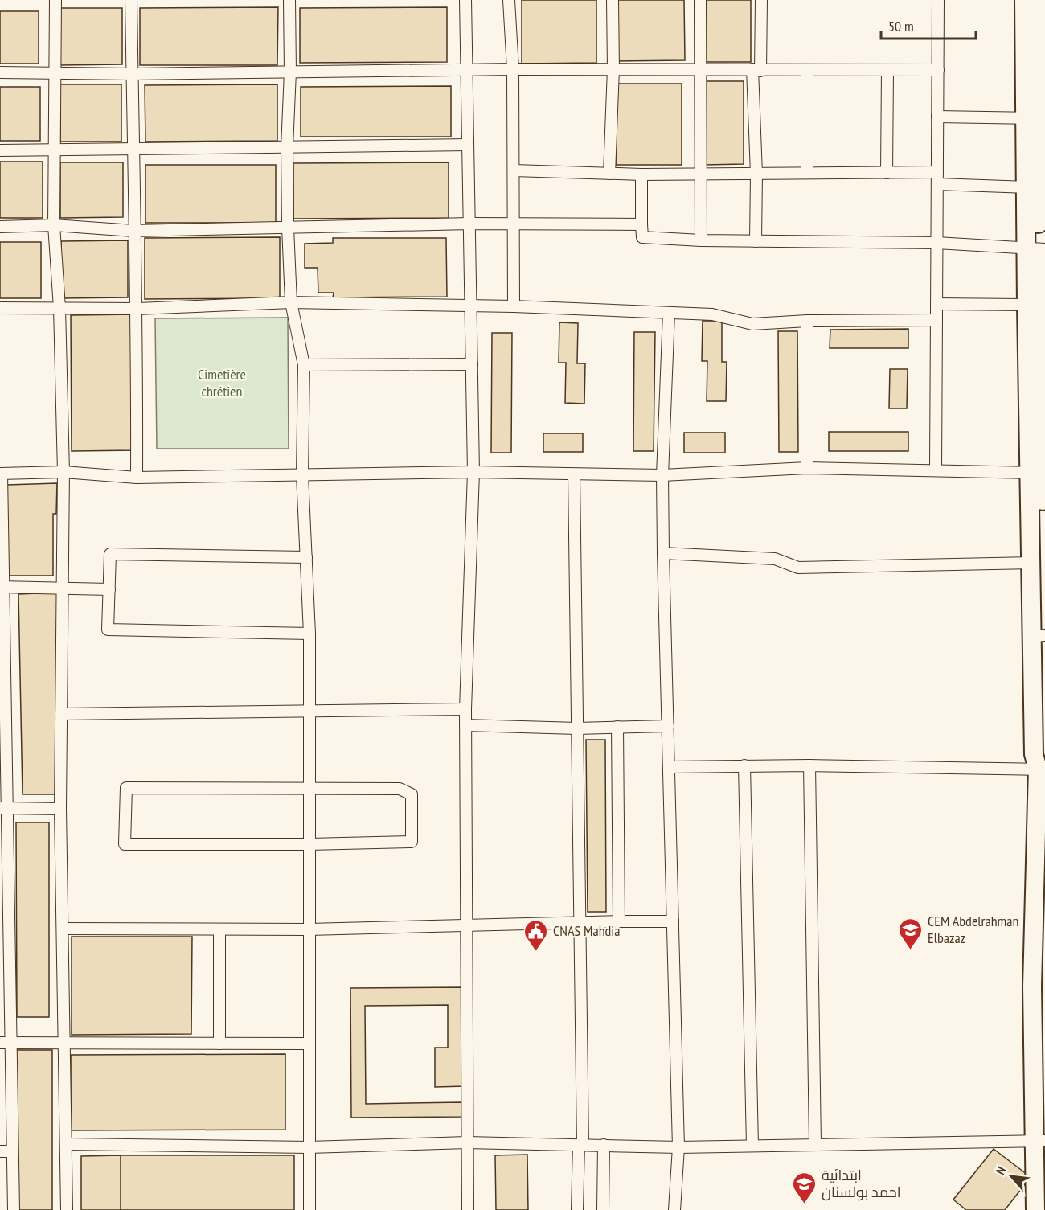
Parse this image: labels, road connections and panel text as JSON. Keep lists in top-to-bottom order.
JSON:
{
  "parks": ["Cimetière chrétien"],
  "places": {
    "school or university": ["CEM Abdelrahman Elbazaz", "ابتدائية احمد بولسنان"],
    "public building": ["CNAS Mahdia"]
  },
  "scale_bar": "50 m",
  "north": "top left"
}
